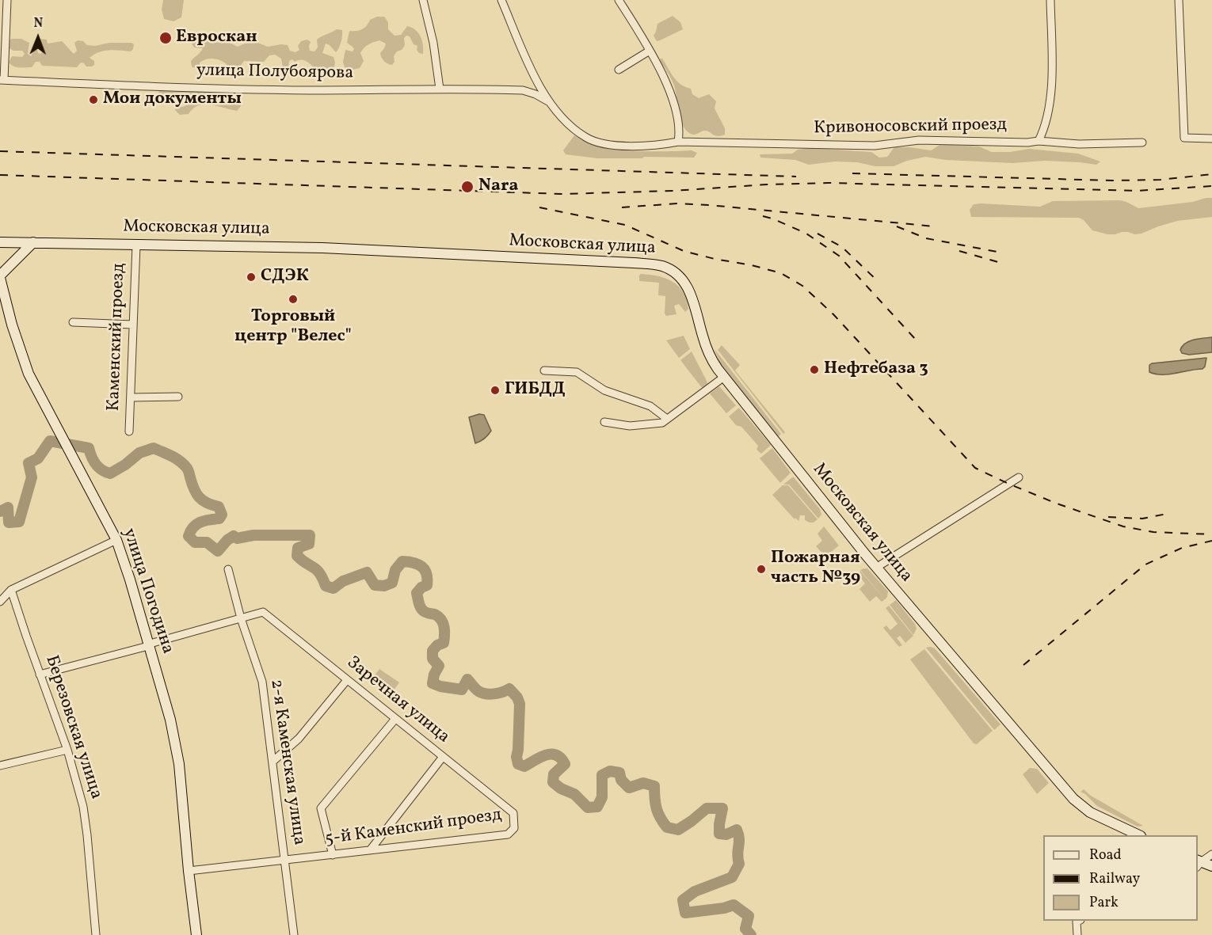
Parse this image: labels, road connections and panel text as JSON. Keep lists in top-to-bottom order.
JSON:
{
  "streets": {
    "main road": ["Московская улица", "улица Погодина"],
    "street": [
      "улица Полубоярова",
      "Кривоносовский проезд",
      "Каменский проезд",
      "Заречная улица",
      "Березовская улица",
      "2-я Каменская улица",
      "5-й Каменский проезд"
    ]
  },
  "crossings": [
    ["улица Полубоярова", "Кривоносовский проезд"],
    ["Московская улица", "Каменский проезд"],
    ["улица Погодина", "5-й Каменский проезд"],
    ["Заречная улица", "2-я Каменская улица"],
    ["Заречная улица", "5-й Каменский проезд"],
    ["2-я Каменская улица", "5-й Каменский проезд"]
  ],
  "places": [
    "Евроскан",
    "Мои документы",
    "Nara",
    "СДЭК",
    "Торговый центр \"Велес\"",
    "Нефтебаза 3",
    "ГИБДД",
    "Пожарная часть №39"
  ],
  "legend": ["Road", "Railway", "Park"],
  "north": "top"
}
